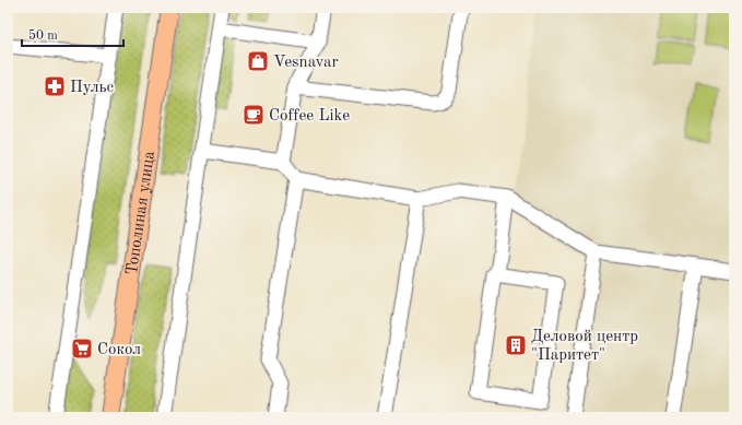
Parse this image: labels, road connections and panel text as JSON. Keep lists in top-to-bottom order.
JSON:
{
  "streets": {
    "main road": ["Тополиная улица"]
  },
  "places": {
    "shop": ["Vesnavar"],
    "pharmacy": ["Пульс"],
    "cafe": ["Coffee Like"],
    "building": ["Деловой центр \"Паритет\""],
    "supermarket": ["Сокол"]
  },
  "scale_bar": "50 m"
}
